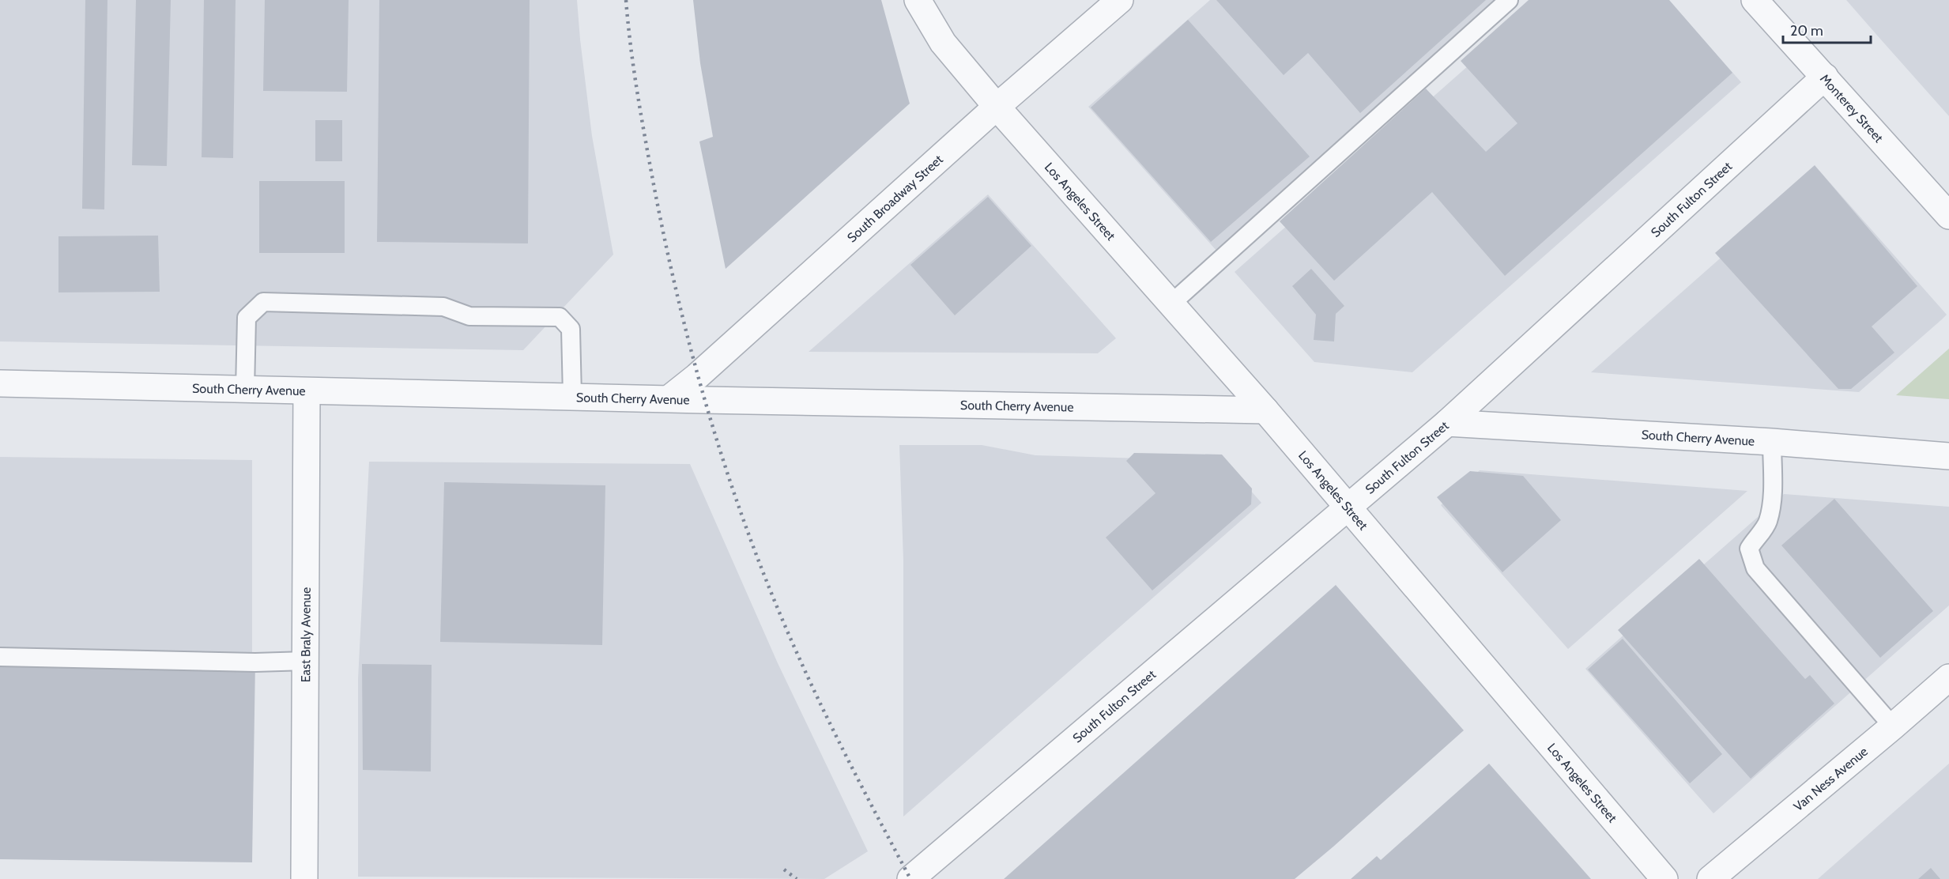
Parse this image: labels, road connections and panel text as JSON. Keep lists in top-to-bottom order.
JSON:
{
  "streets": {
    "street": [
      "Monterey Street",
      "South Broadway Street",
      "South Fulton Street",
      "Los Angeles Street",
      "South Cherry Avenue",
      "East Braly Avenue",
      "Van Ness Avenue"
    ]
  },
  "crossings": [
    ["Monterey Street", "South Fulton Street"],
    ["South Broadway Street", "Los Angeles Street"],
    ["South Broadway Street", "South Cherry Avenue"],
    ["South Fulton Street", "Los Angeles Street"],
    ["South Fulton Street", "South Cherry Avenue"],
    ["Los Angeles Street", "South Cherry Avenue"],
    ["South Cherry Avenue", "East Braly Avenue"]
  ],
  "scale_bar": "20 m"
}
